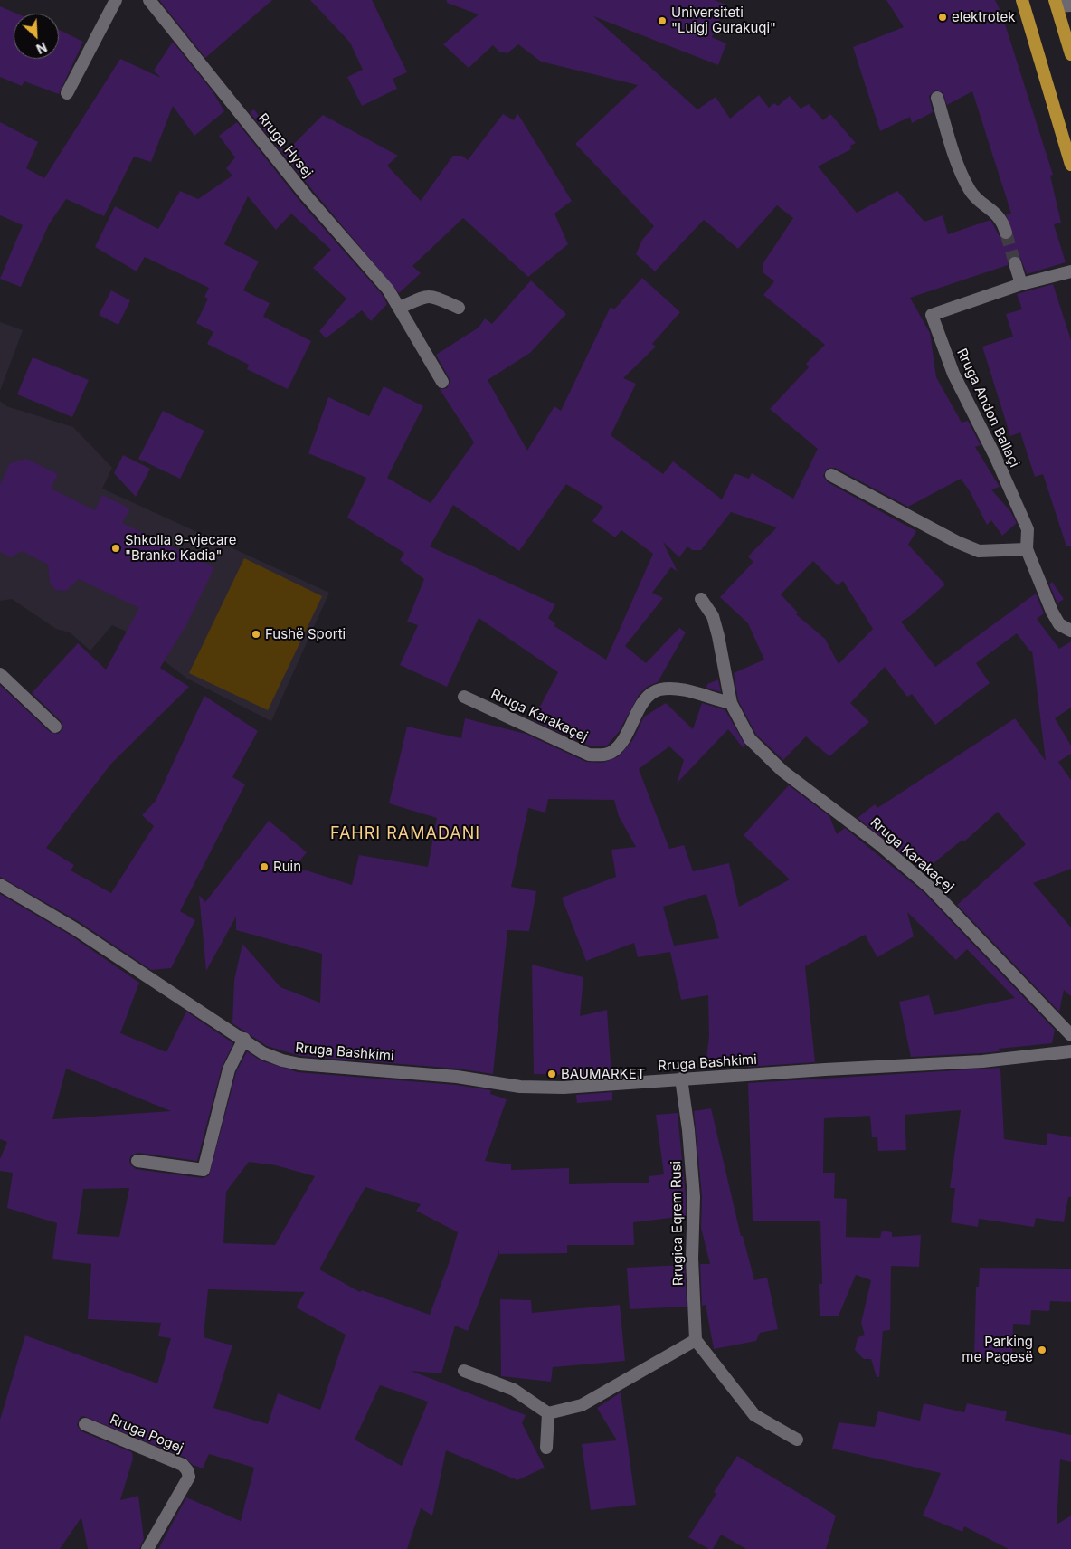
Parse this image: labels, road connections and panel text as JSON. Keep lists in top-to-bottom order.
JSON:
{
  "streets": {
    "street": [
      "Rruga Hysej",
      "Rruga Andon Ballaçi",
      "Rruga Karakaçej",
      "Rruga Bashkimi",
      "Rrugica Eqrem Rusi",
      "Rruga Pogej"
    ]
  },
  "crossings": [
    ["Rruga Bashkimi", "Rrugica Eqrem Rusi"]
  ],
  "districts": ["FAHRI RAMADANI"],
  "places": [
    "elektrotek",
    "Universiteti \"Luigj Gurakuqi\"",
    "Shkolla 9-vjecare \"Branko Kadia\"",
    "Fushë Sporti",
    "Ruin",
    "BAUMARKET",
    "Parking me Pagesë"
  ],
  "north": "bottom right"
}
